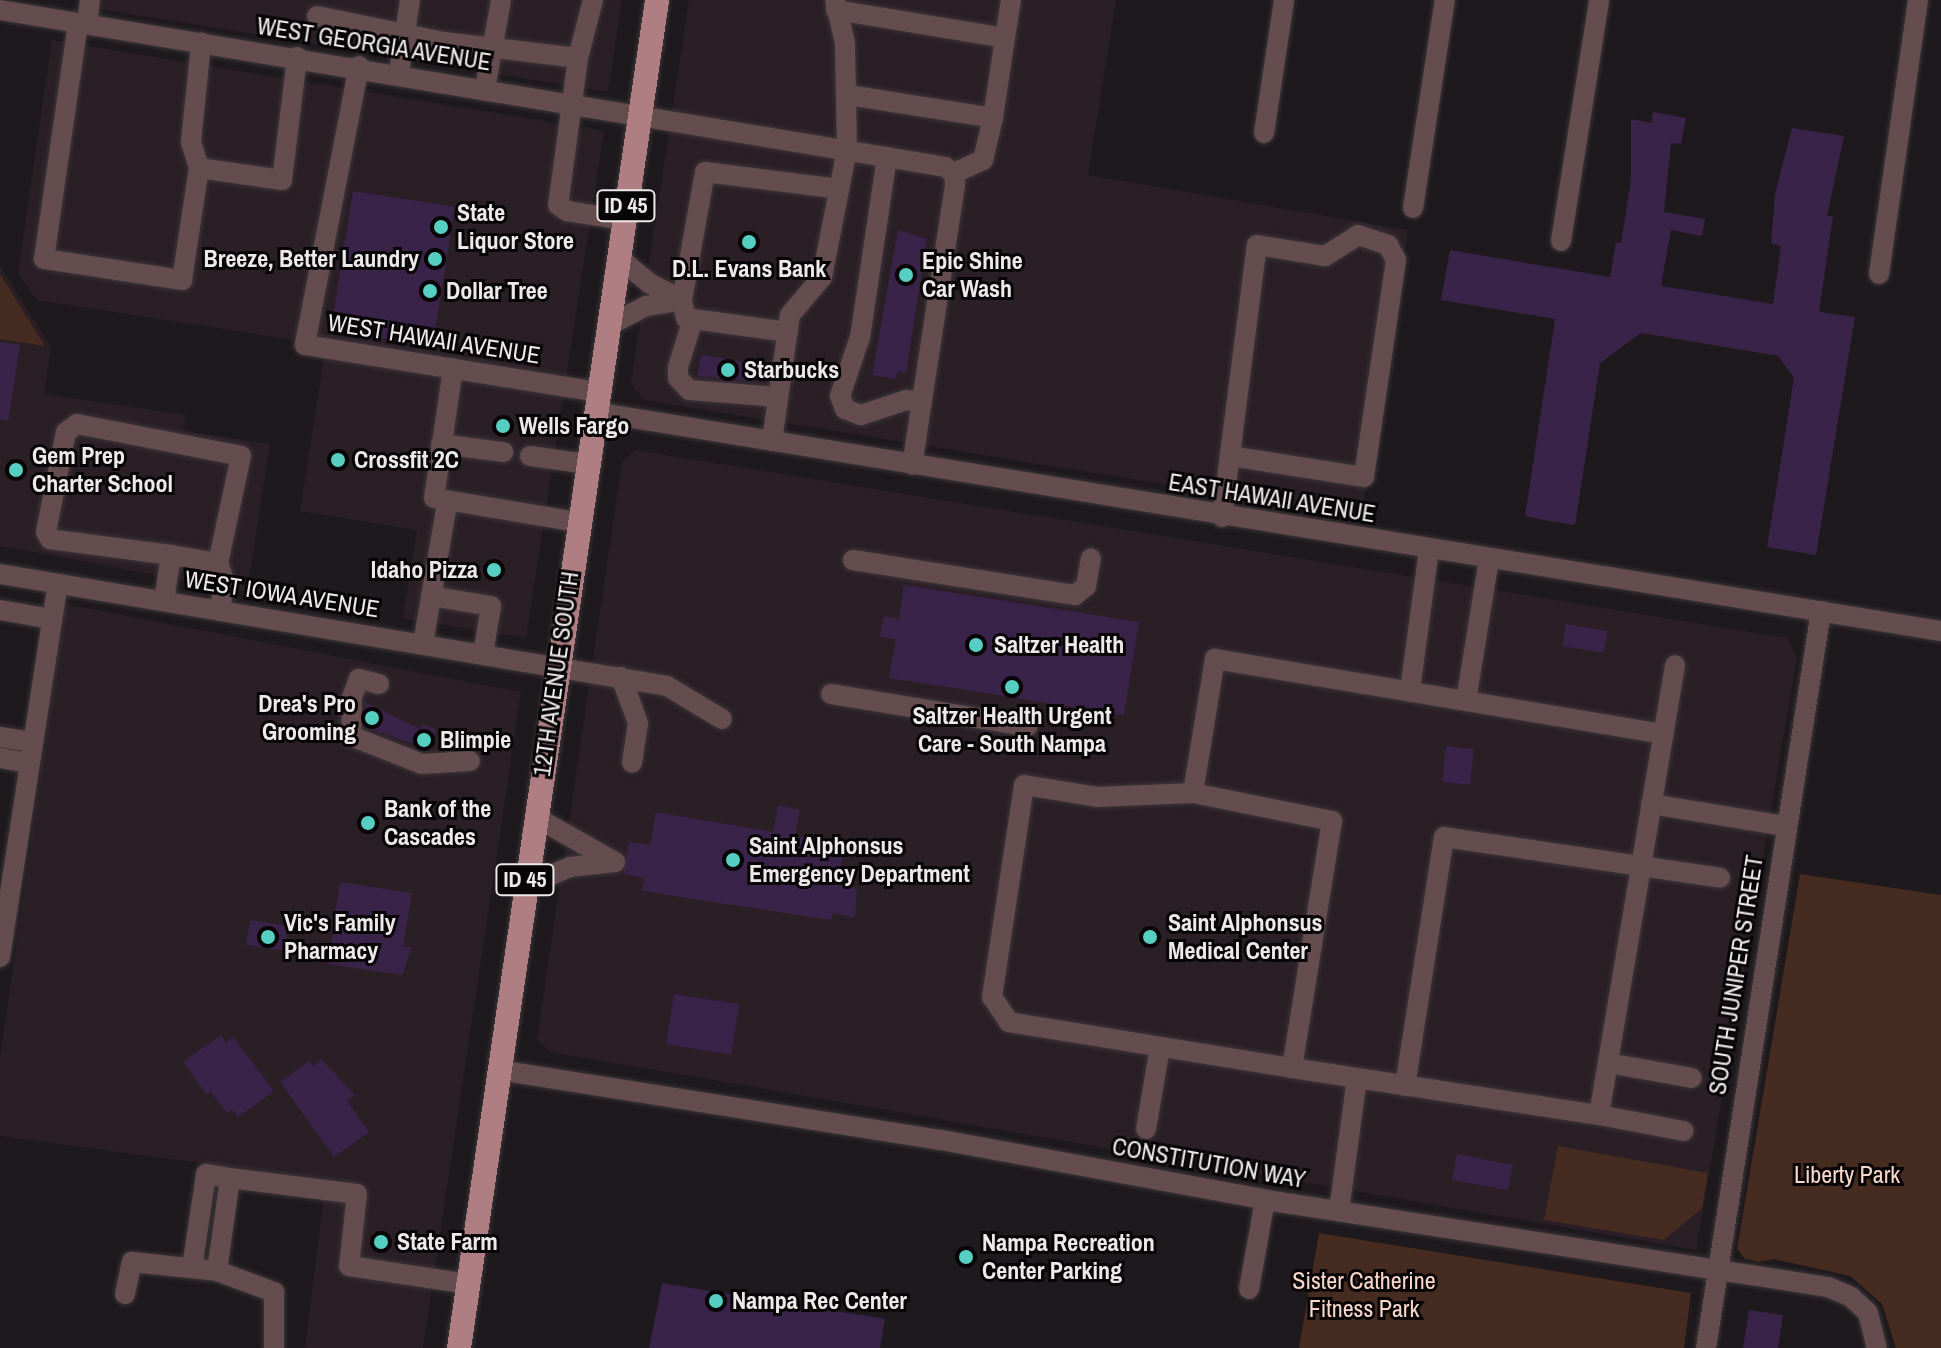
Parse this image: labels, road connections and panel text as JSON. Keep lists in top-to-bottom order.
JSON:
{
  "streets": {
    "main road": ["ID 45", "12TH AVENUE SOUTH"],
    "street": [
      "WEST GEORGIA AVENUE",
      "WEST HAWAII AVENUE",
      "EAST HAWAII AVENUE",
      "WEST IOWA AVENUE",
      "SOUTH JUNIPER STREET",
      "CONSTITUTION WAY"
    ]
  },
  "crossings": [
    ["WEST GEORGIA AVENUE", "WEST HAWAII AVENUE"],
    ["WEST GEORGIA AVENUE", "12TH AVENUE SOUTH"],
    ["WEST HAWAII AVENUE", "EAST HAWAII AVENUE"],
    ["WEST HAWAII AVENUE", "12TH AVENUE SOUTH"],
    ["EAST HAWAII AVENUE", "12TH AVENUE SOUTH"],
    ["EAST HAWAII AVENUE", "SOUTH JUNIPER STREET"],
    ["WEST IOWA AVENUE", "12TH AVENUE SOUTH"],
    ["12TH AVENUE SOUTH", "CONSTITUTION WAY"],
    ["SOUTH JUNIPER STREET", "CONSTITUTION WAY"]
  ],
  "parks": ["Liberty Park", "Sister Catherine Fitness Park"],
  "places": [
    "State Liquor Store",
    "D.L. Evans Bank",
    "Breeze, Better Laundry",
    "Epic Shine Car Wash",
    "Dollar Tree",
    "Starbucks",
    "Wells Fargo",
    "Crossfit 2C",
    "Gem Prep Charter School",
    "Idaho Pizza",
    "Saltzer Health",
    "Saltzer Health Urgent Care - South Nampa",
    "Drea's Pro Grooming",
    "Blimpie",
    "Bank of the Cascades",
    "Saint Alphonsus Emergency Department",
    "Vic's Family Pharmacy",
    "Saint Alphonsus Medical Center",
    "State Farm",
    "Nampa Recreation Center Parking",
    "Nampa Rec Center"
  ]
}
